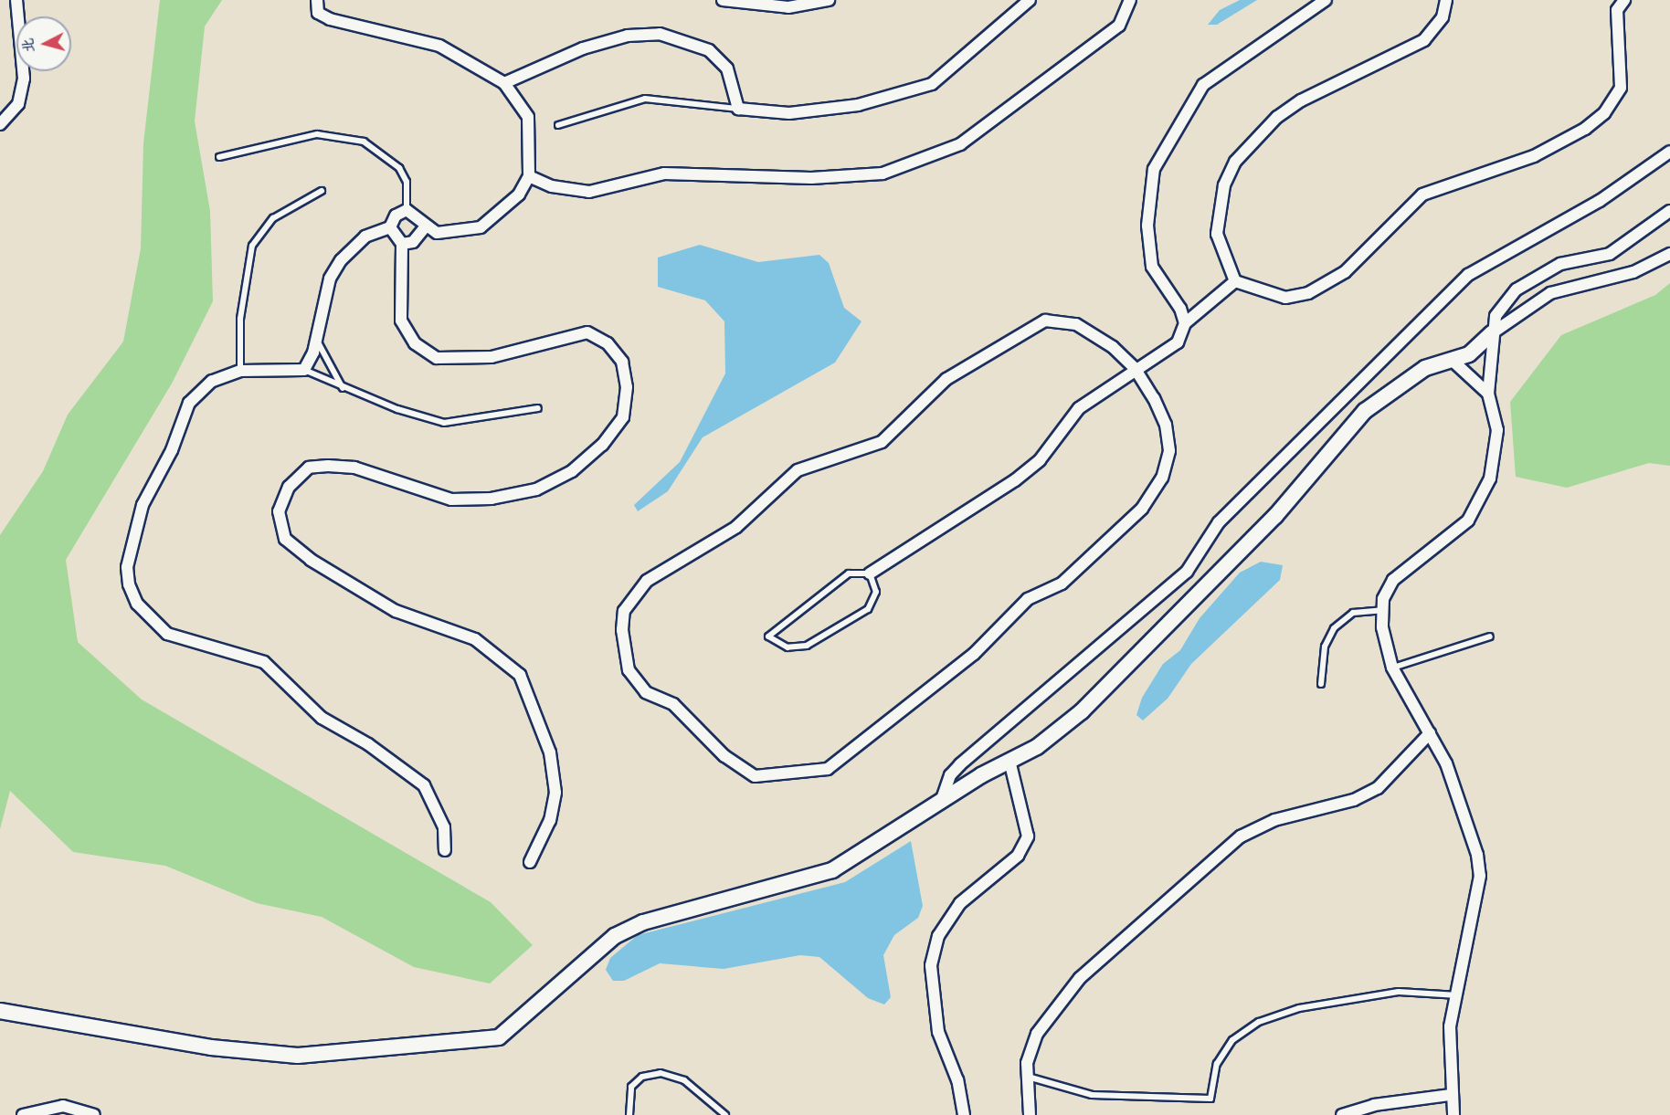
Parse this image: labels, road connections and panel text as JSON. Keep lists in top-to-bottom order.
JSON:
{
  "north": "left"
}
